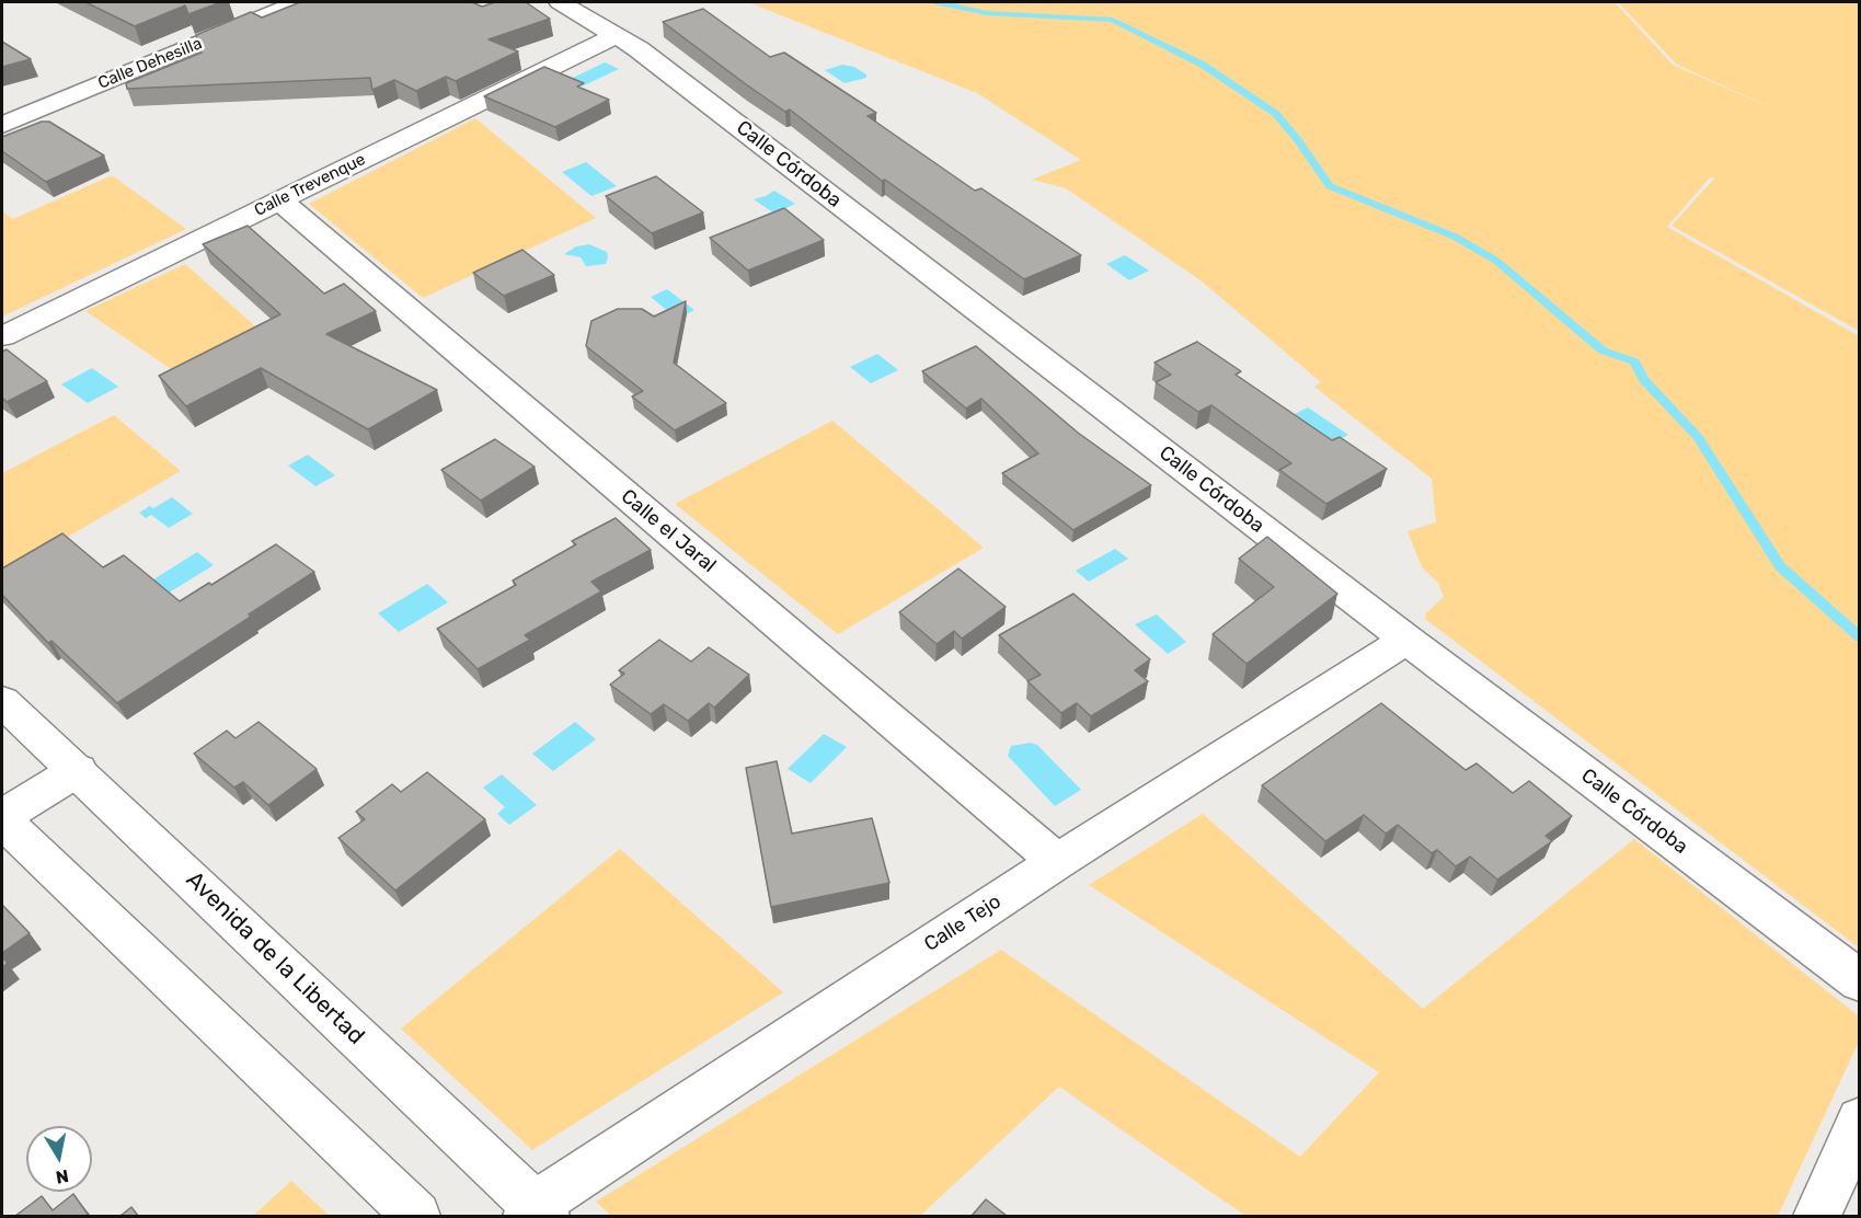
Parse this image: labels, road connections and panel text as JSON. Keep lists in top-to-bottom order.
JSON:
{
  "streets": {
    "street": [
      "Calle Dehesilla",
      "Calle Córdoba",
      "Calle Trevenque",
      "Calle el Jaral",
      "Calle Tejo",
      "Avenida de la Libertad"
    ]
  },
  "crossings": [
    ["Calle Córdoba", "Calle Trevenque"],
    ["Calle Córdoba", "Calle Tejo"],
    ["Calle Trevenque", "Calle el Jaral"],
    ["Calle el Jaral", "Calle Tejo"],
    ["Calle Tejo", "Avenida de la Libertad"]
  ],
  "north": "bottom"
}
